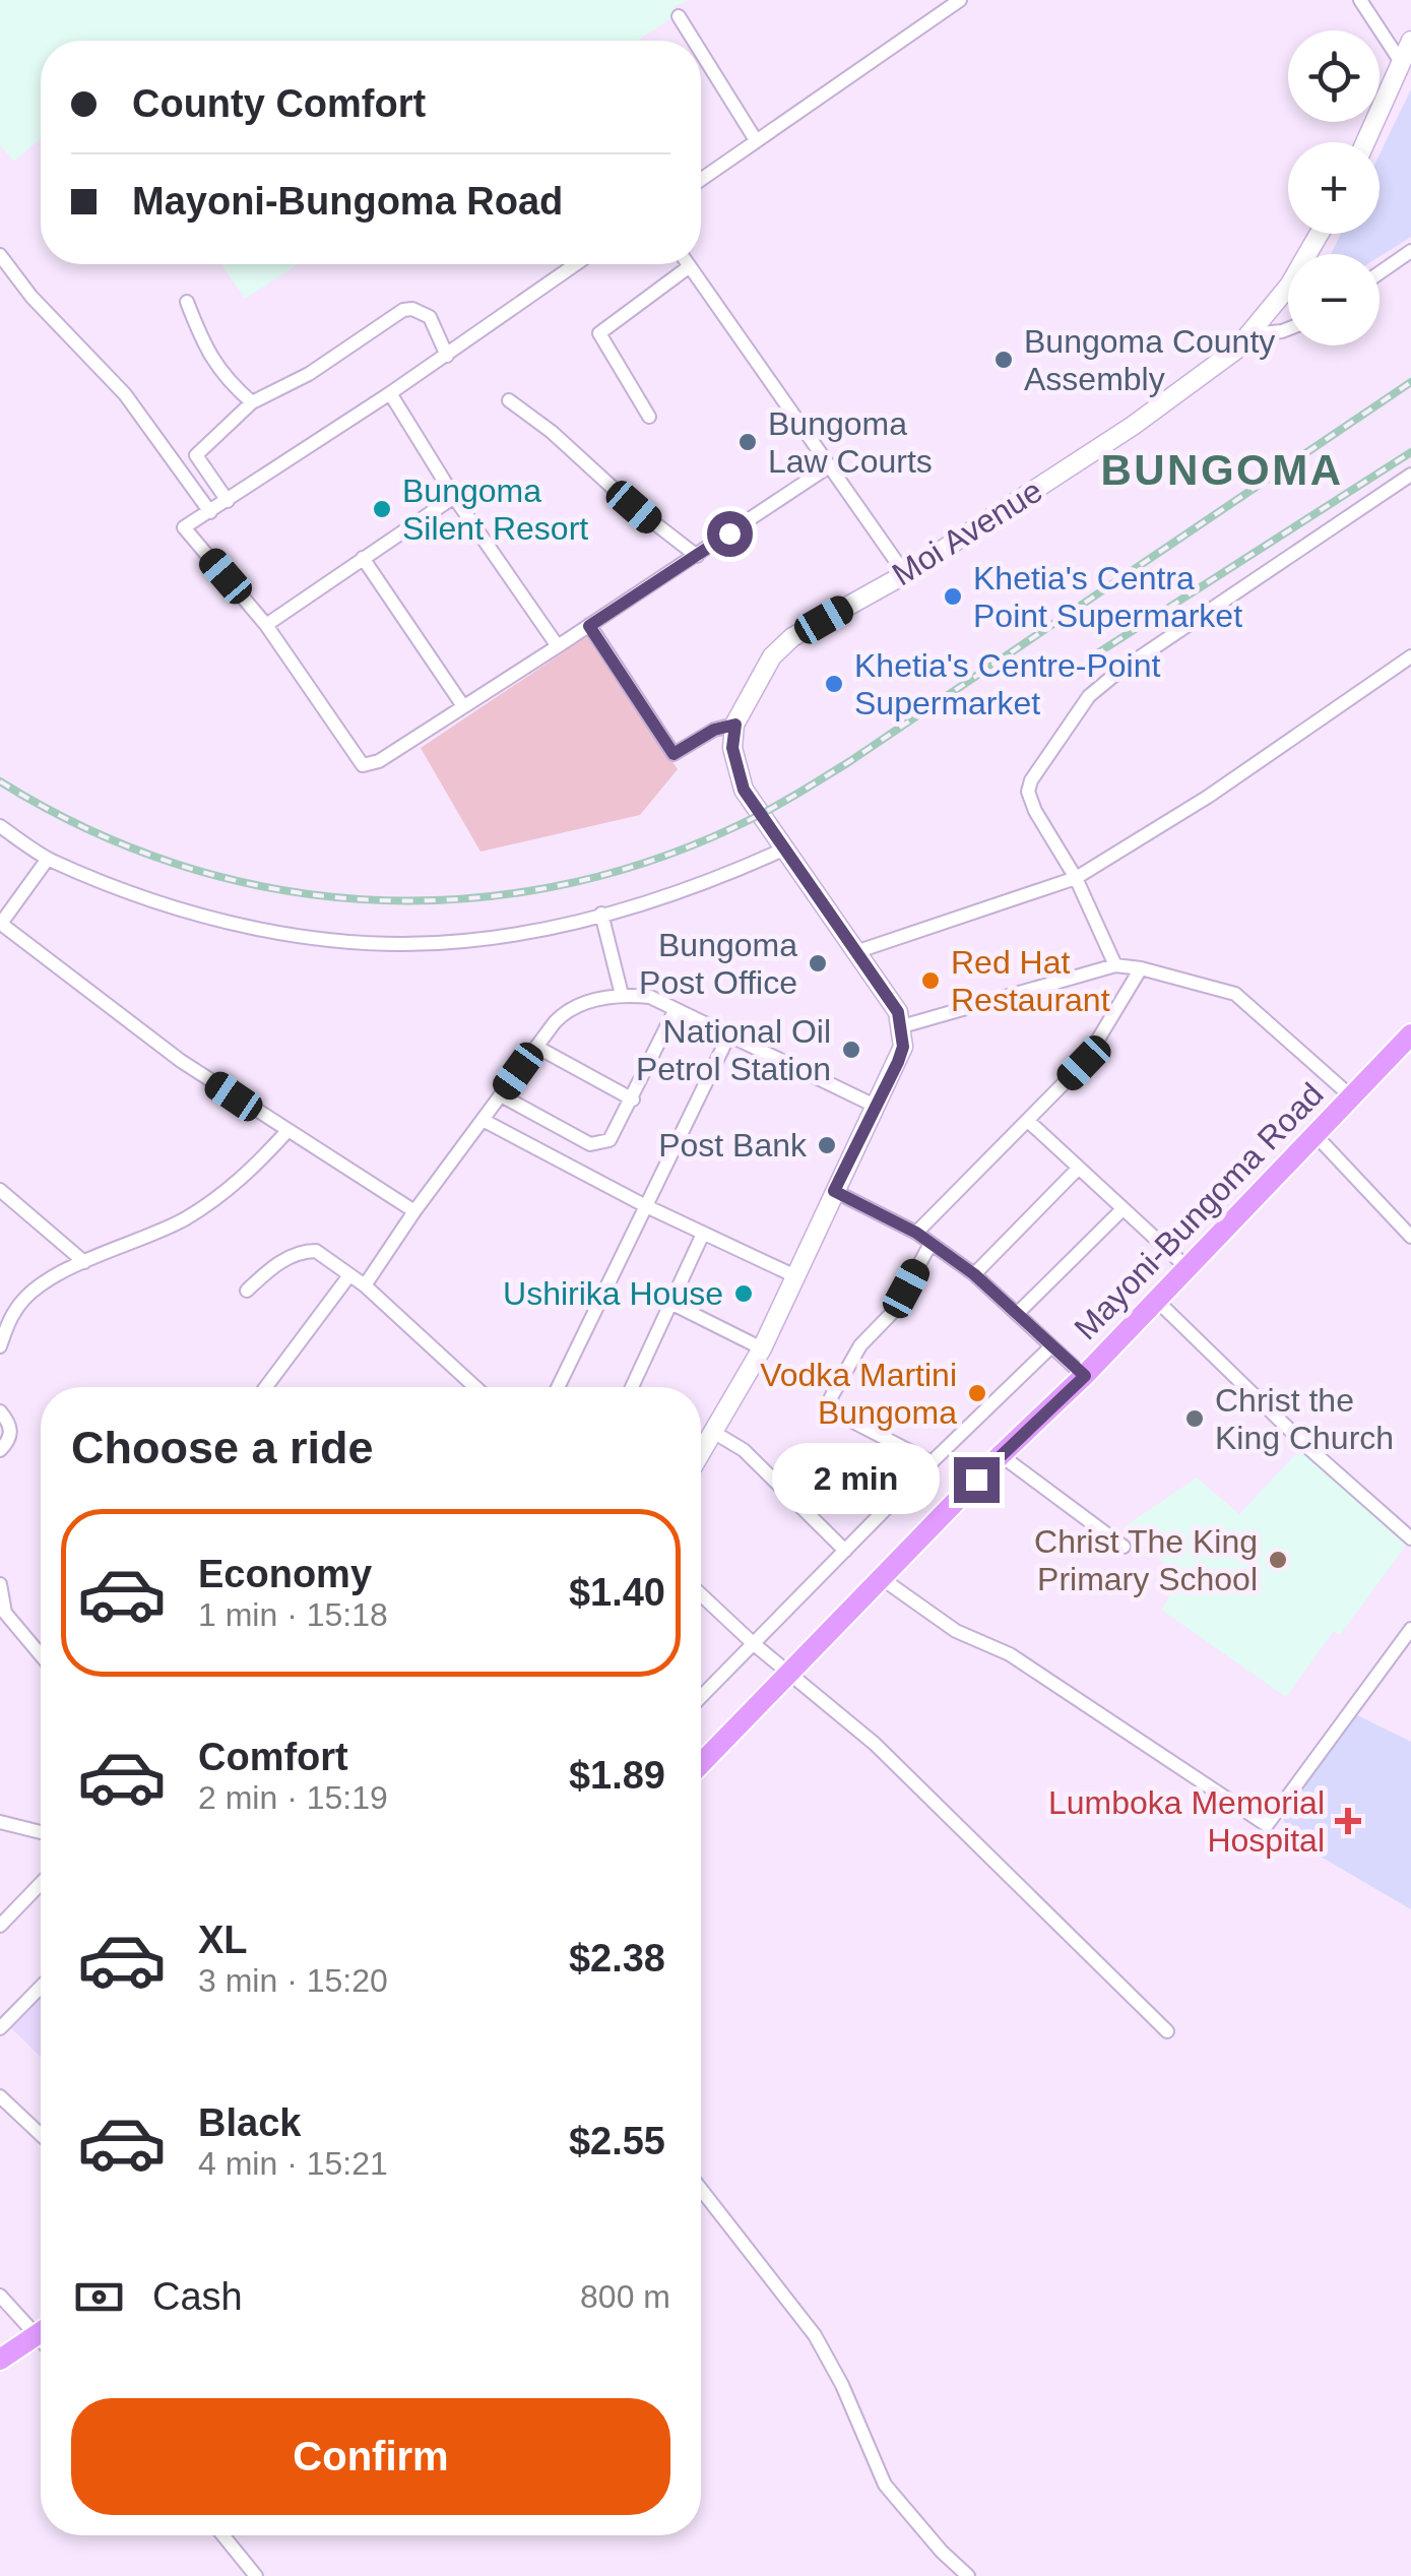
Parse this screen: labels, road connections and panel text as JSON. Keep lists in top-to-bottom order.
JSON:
{
  "streets": {
    "main road": ["Mayoni-Bungoma Road"],
    "street": ["Moi Avenue"]
  },
  "districts": ["BUNGOMA"],
  "places": {
    "other": [
      "Bungoma County Assembly",
      "Bungoma Law Courts",
      "Bungoma Silent Resort",
      "Khetia's Centra Point Supermarket",
      "Khetia's Centre-Point Supermarket",
      "Bungoma Post Office",
      "Red Hat Restaurant",
      "National Oil Petrol Station",
      "Post Bank",
      "Ushirika House",
      "Vodka Martini Bungoma",
      "Christ the King Church",
      "Christ The King Primary School"
    ],
    "health": ["Lumboka Memorial Hospital"]
  },
  "page": {
    "map_buttons": ["+", "−"],
    "banner": ["County Comfort", "Mayoni-Bungoma Road"],
    "heading": "Choose a ride",
    "bubble": "2 min",
    "list": [
      {
        "name": "Economy",
        "note": "1 min · 15:18",
        "value": "$1.40"
      },
      {
        "name": "Comfort",
        "note": "2 min · 15:19",
        "value": "$1.89"
      },
      {
        "name": "XL",
        "note": "3 min · 15:20",
        "value": "$2.38"
      },
      {
        "name": "Black",
        "note": "4 min · 15:21",
        "value": "$2.55"
      }
    ],
    "pay": ["Cash", "800 m"],
    "buttons": "Confirm"
  }
}
